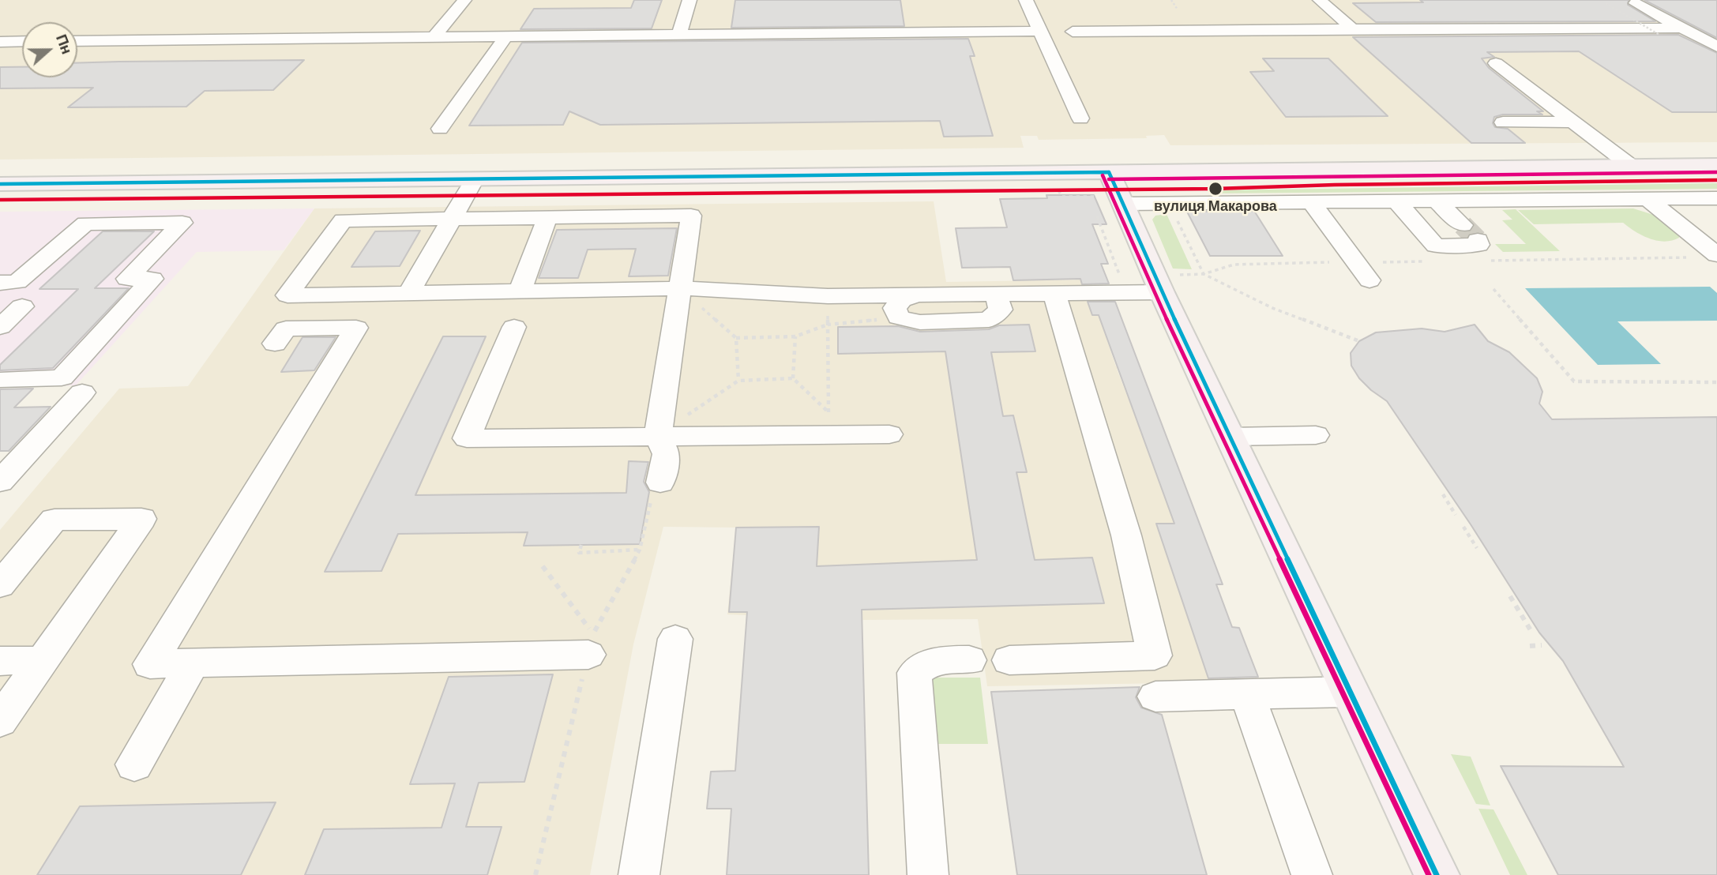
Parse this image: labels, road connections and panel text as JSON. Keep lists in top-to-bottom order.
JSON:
{
  "places": ["вулиця Макарова"],
  "north": "right"
}
